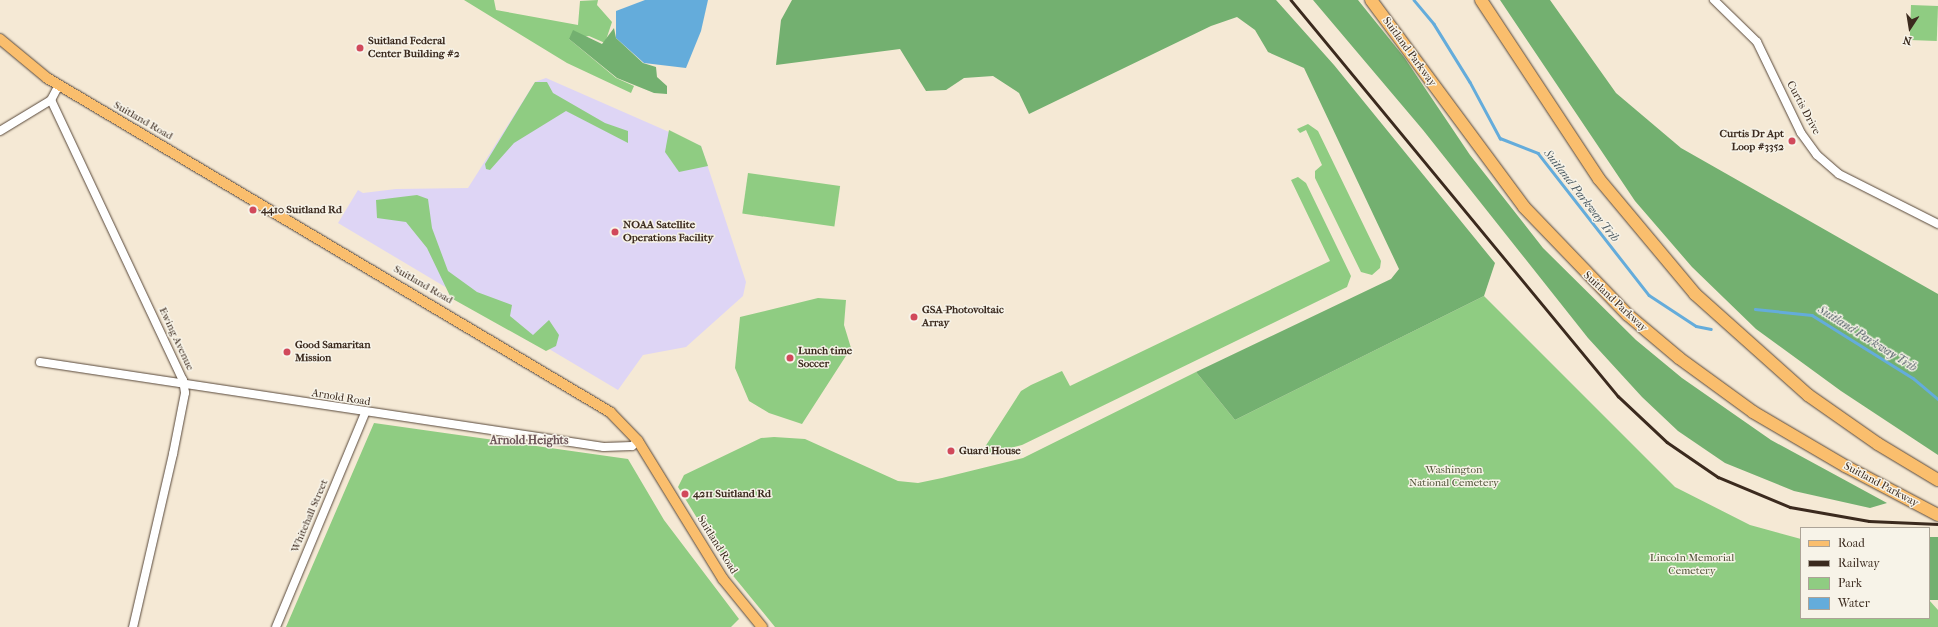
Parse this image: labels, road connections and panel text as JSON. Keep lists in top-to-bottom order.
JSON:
{
  "streets": {
    "highway": ["Suitland Parkway"],
    "main road": ["Suitland Road"],
    "street": [
      "Curtis Drive",
      "Ewing Avenue",
      "Arnold Road",
      "Whitehall Street"
    ]
  },
  "crossings": [
    ["Suitland Road", "Arnold Road"],
    ["Ewing Avenue", "Arnold Road"],
    ["Arnold Road", "Whitehall Street"]
  ],
  "districts": ["Arnold Heights"],
  "water": ["Suitland Parkway Trib"],
  "parks": ["Washington National Cemetery", "Lincoln Memorial Cemetery"],
  "places": [
    "Suitland Federal Center Building #2",
    "Curtis Dr Apt Loop #3352",
    "4410 Suitland Rd",
    "NOAA Satellite Operations Facility",
    "GSA-Photovoltaic Array",
    "Good Samaritan Mission",
    "Lunch time Soccer",
    "Guard House",
    "4211 Suitland Rd"
  ],
  "legend": [
    "Road",
    "Railway",
    "Park",
    "Water"
  ],
  "north": "bottom"
}
